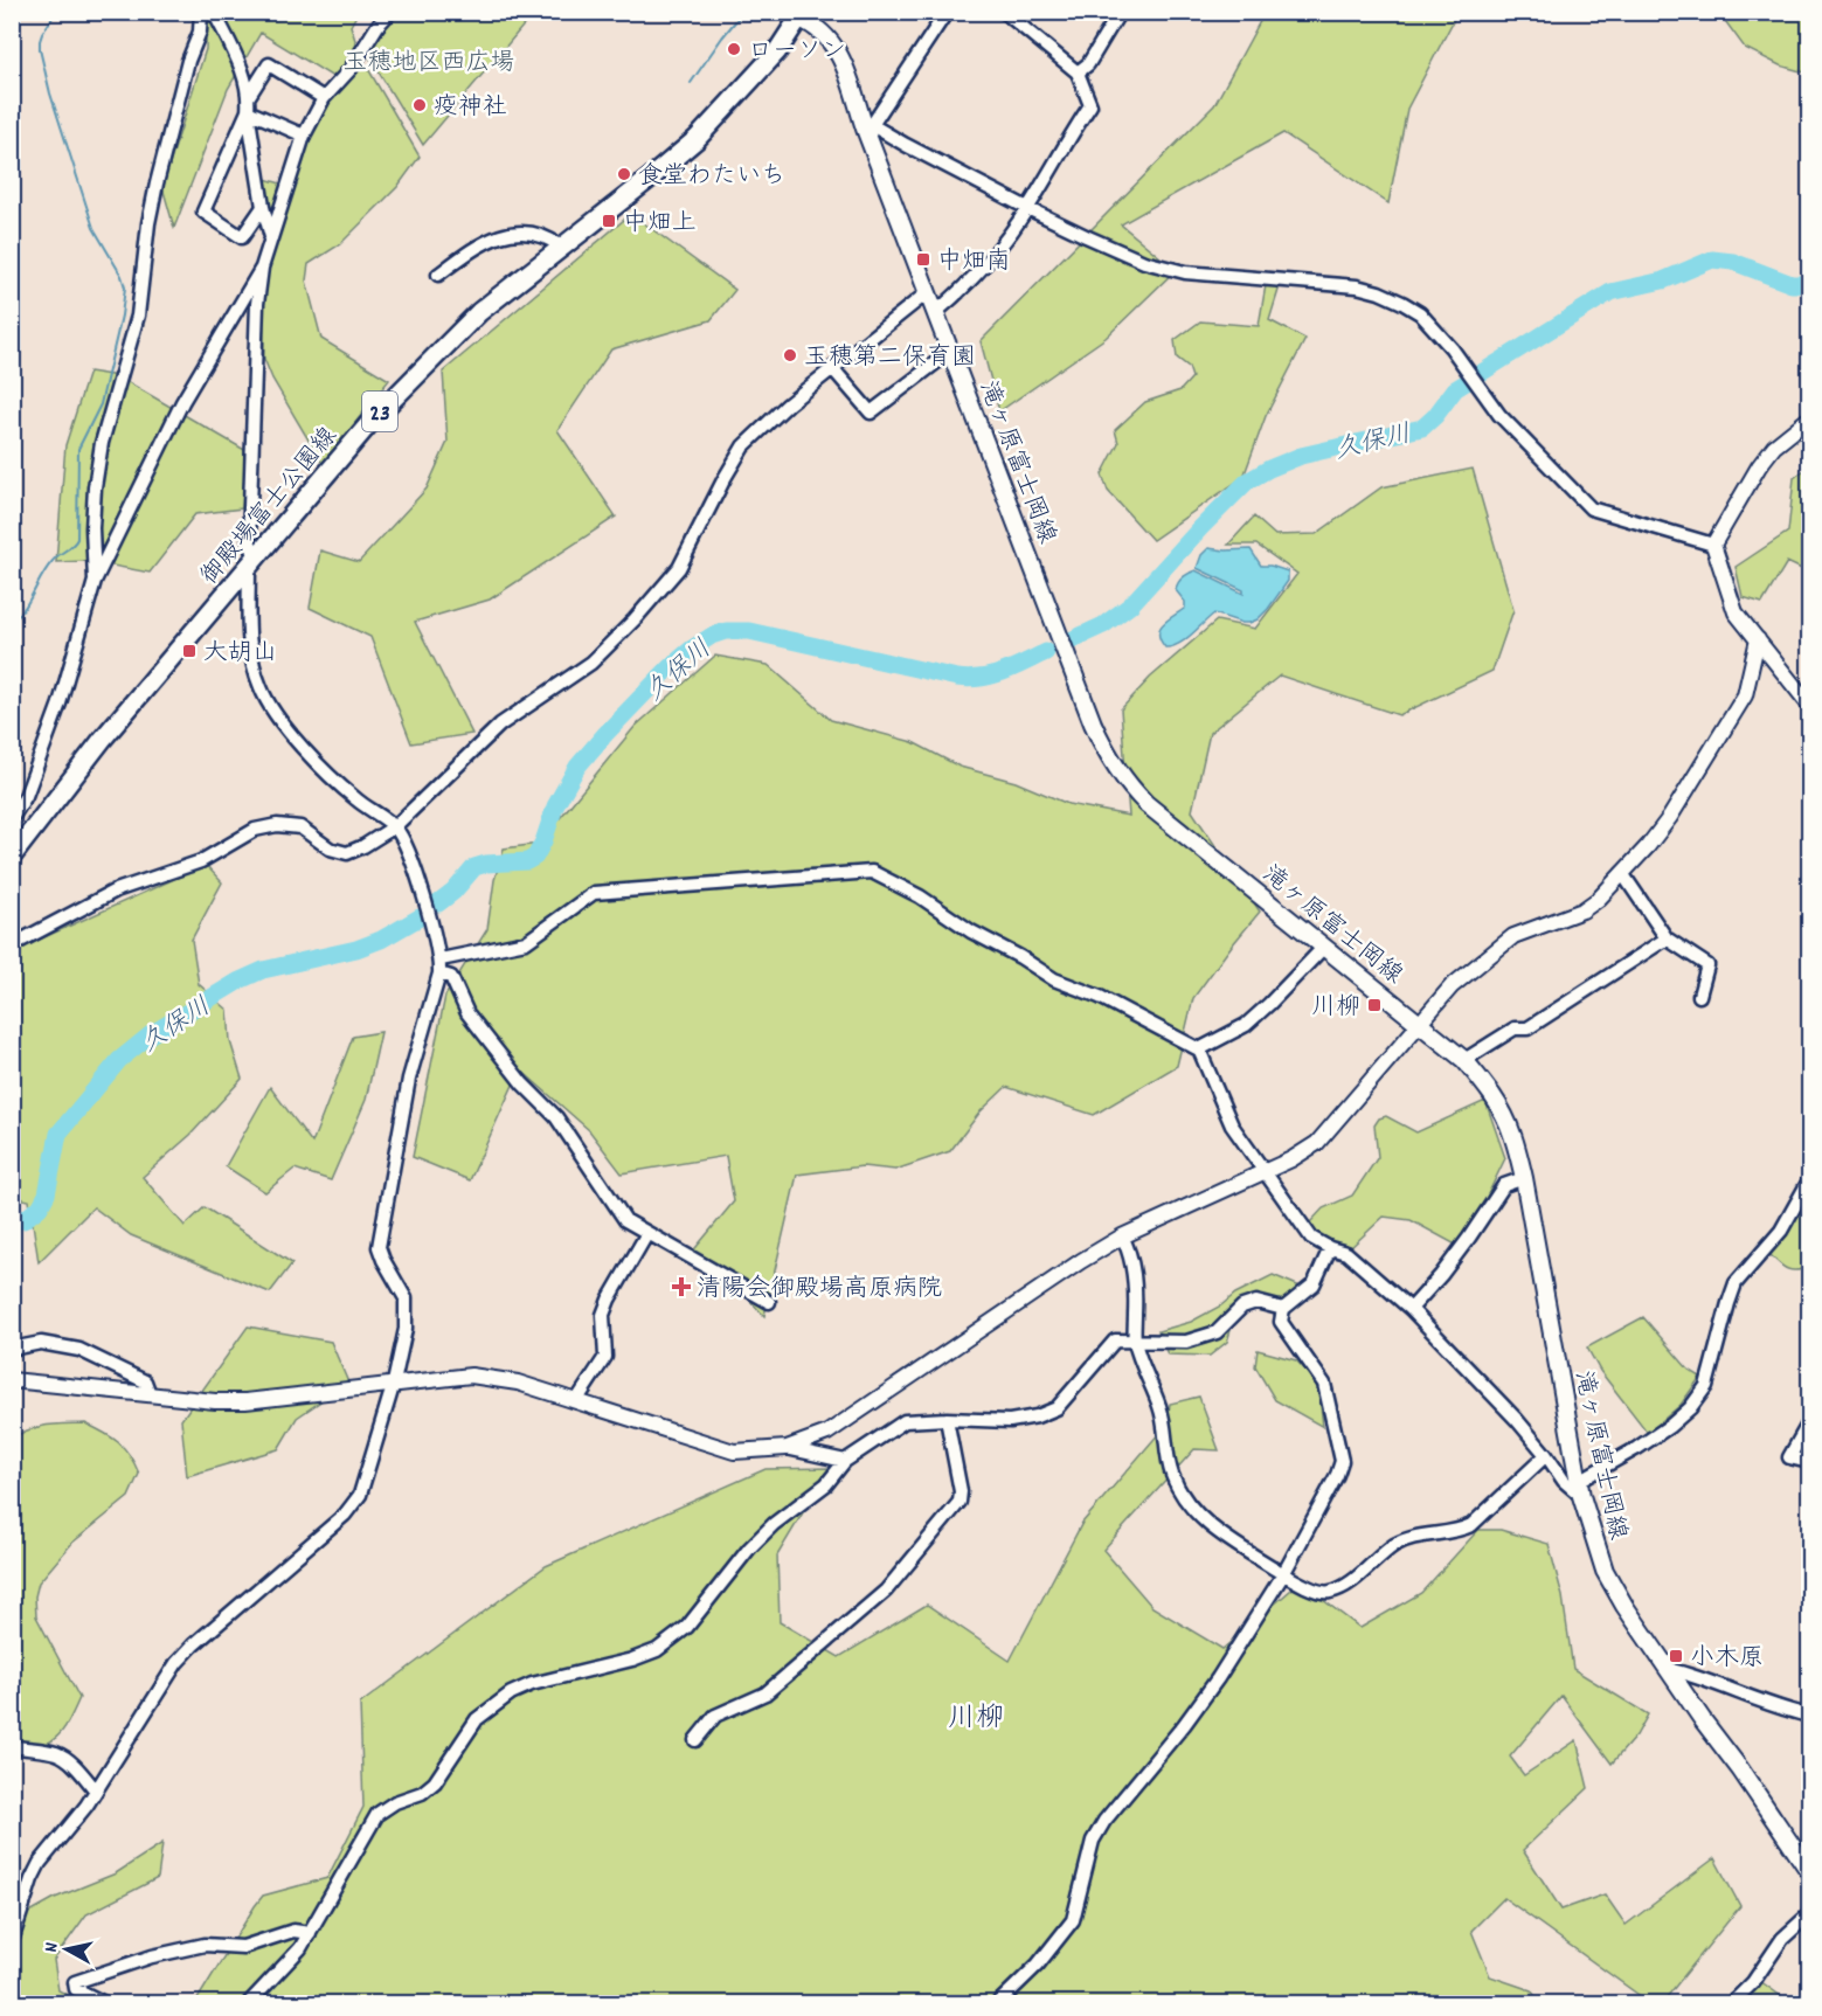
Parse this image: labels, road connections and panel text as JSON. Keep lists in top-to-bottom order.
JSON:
{
  "streets": {
    "main road": ["23", "滝ヶ原富士岡線", "御殿場富士公園線"]
  },
  "crossings": [
    ["滝ヶ原富士岡線", "御殿場富士公園線"]
  ],
  "districts": ["川柳"],
  "water": ["久保川"],
  "parks": ["玉穂地区西広場"],
  "places": {
    "other": [
      "ローソン",
      "疫神社",
      "食堂わたいち",
      "玉穂第二保育園"
    ],
    "transit": [
      "中畑上",
      "中畑南",
      "大胡山",
      "川柳",
      "小木原"
    ],
    "health": ["清陽会御殿場高原病院"]
  },
  "north": "left"
}
